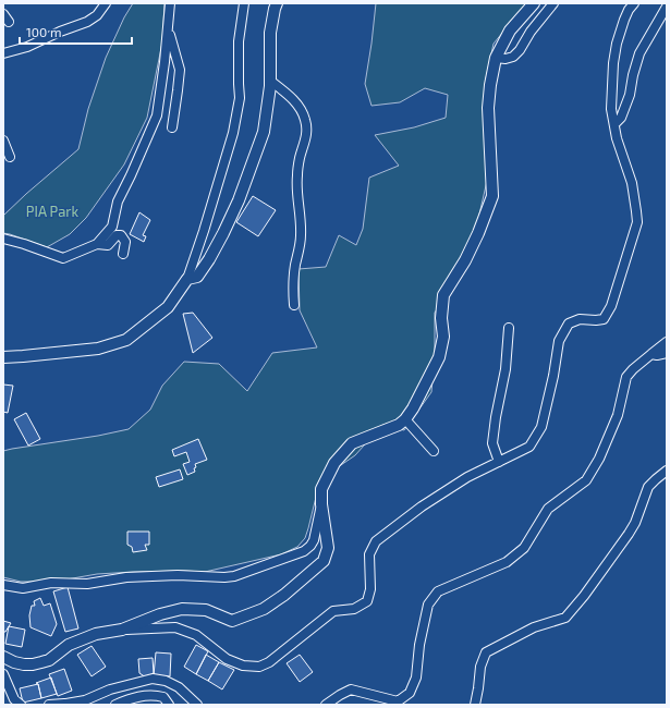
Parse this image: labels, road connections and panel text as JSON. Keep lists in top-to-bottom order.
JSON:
{
  "parks": ["PIA Park"],
  "scale_bar": "100 m"
}
